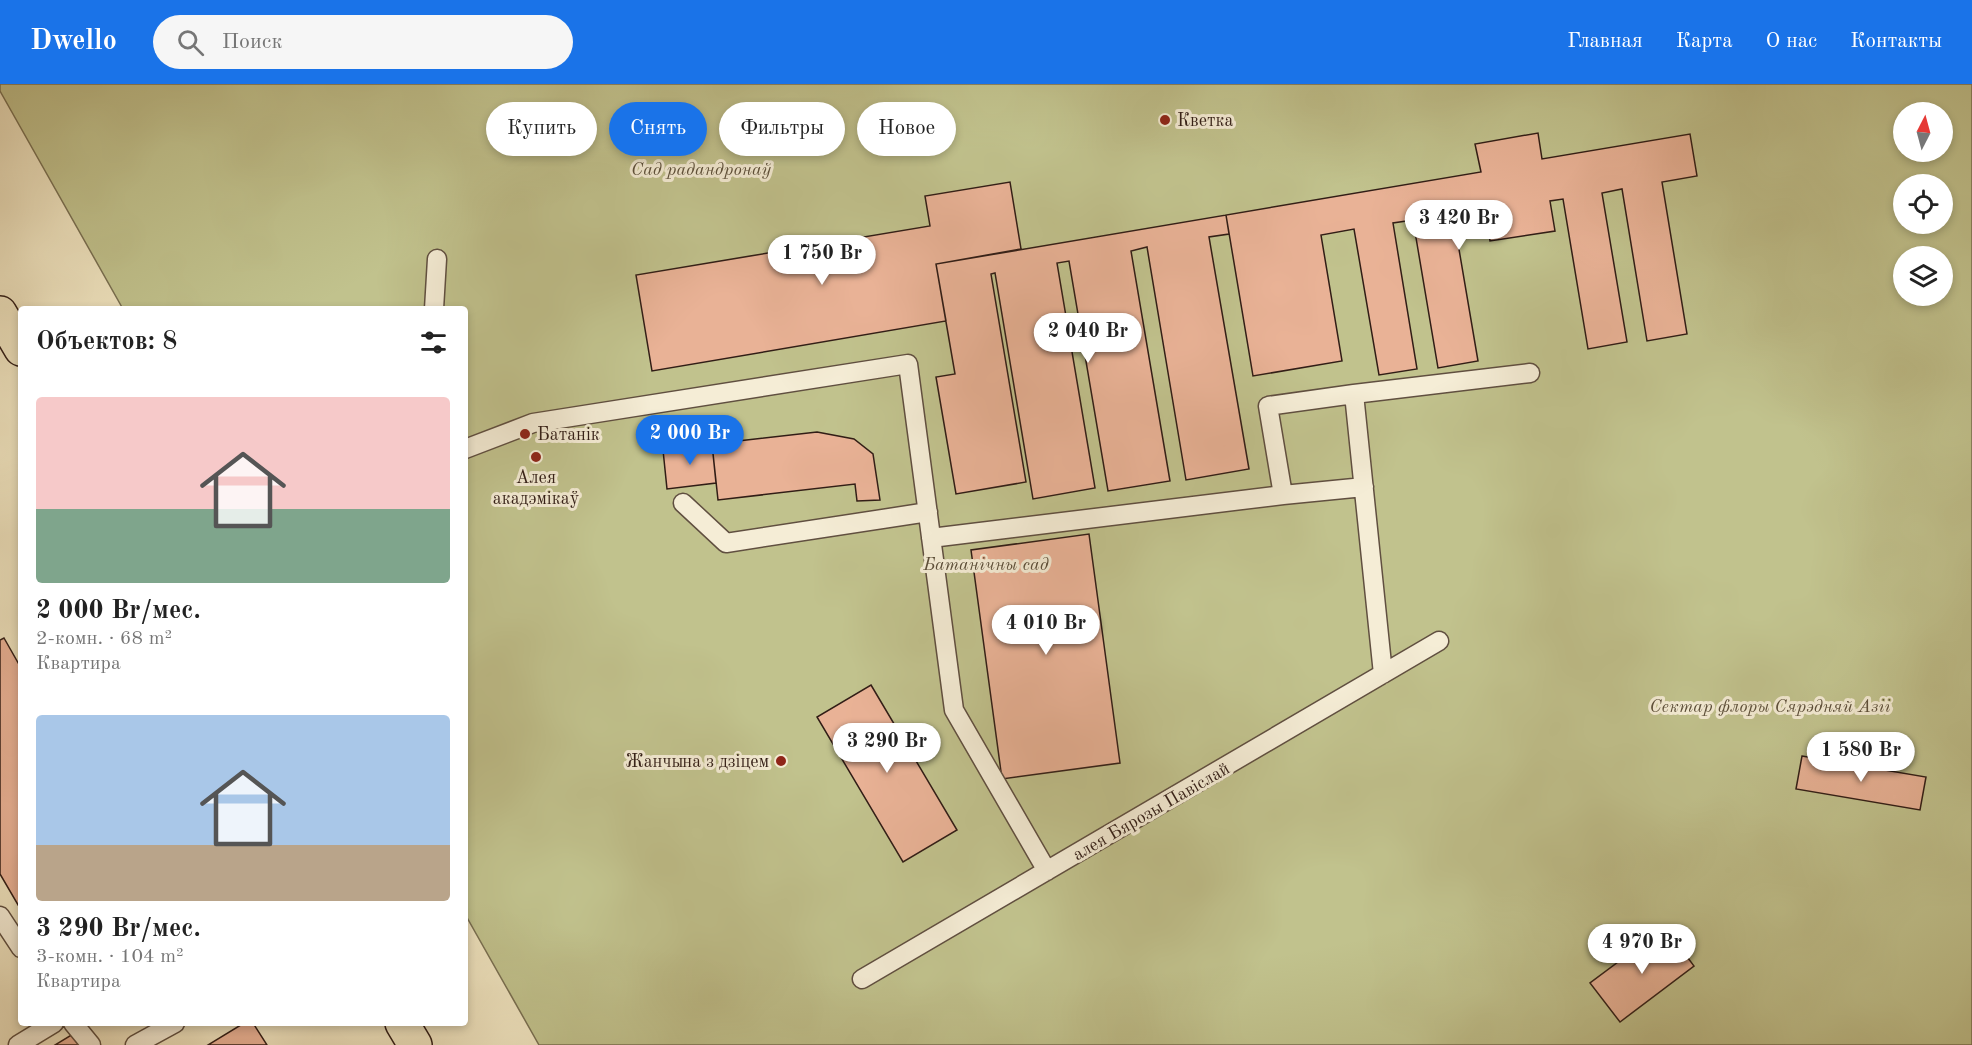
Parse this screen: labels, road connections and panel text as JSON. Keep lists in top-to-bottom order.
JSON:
{
  "streets": {
    "lane": ["алея Бярозы Павіслай"]
  },
  "parks": ["Сад радандронаў", "Батанічны сад", "Сектар флоры Сярэдняй Азіі"],
  "places": [
    "Кветка",
    "Батанік",
    "Алея акадэмікаў",
    "Жанчына з дзіцем"
  ],
  "north": "top",
  "page": {
    "header": "Dwello",
    "search": "Поиск",
    "nav": [
      "Главная",
      "Карта",
      "О нас",
      "Контакты"
    ],
    "chip": [
      "Купить",
      "Снять",
      "Фильтры",
      "Новое"
    ],
    "price": [
      "3 420 Br",
      "1 750 Br",
      "2 040 Br",
      "2 000 Br",
      "4 010 Br",
      "3 290 Br",
      "1 580 Br",
      "4 970 Br"
    ],
    "heading": "Объектов: 8",
    "list": [
      {
        "name": "2 000 Br/мес.",
        "note": "2-комн. · 68 m² · Квартира"
      },
      {
        "name": "3 290 Br/мес.",
        "note": "3-комн. · 104 m² · Квартира"
      }
    ]
  }
}
